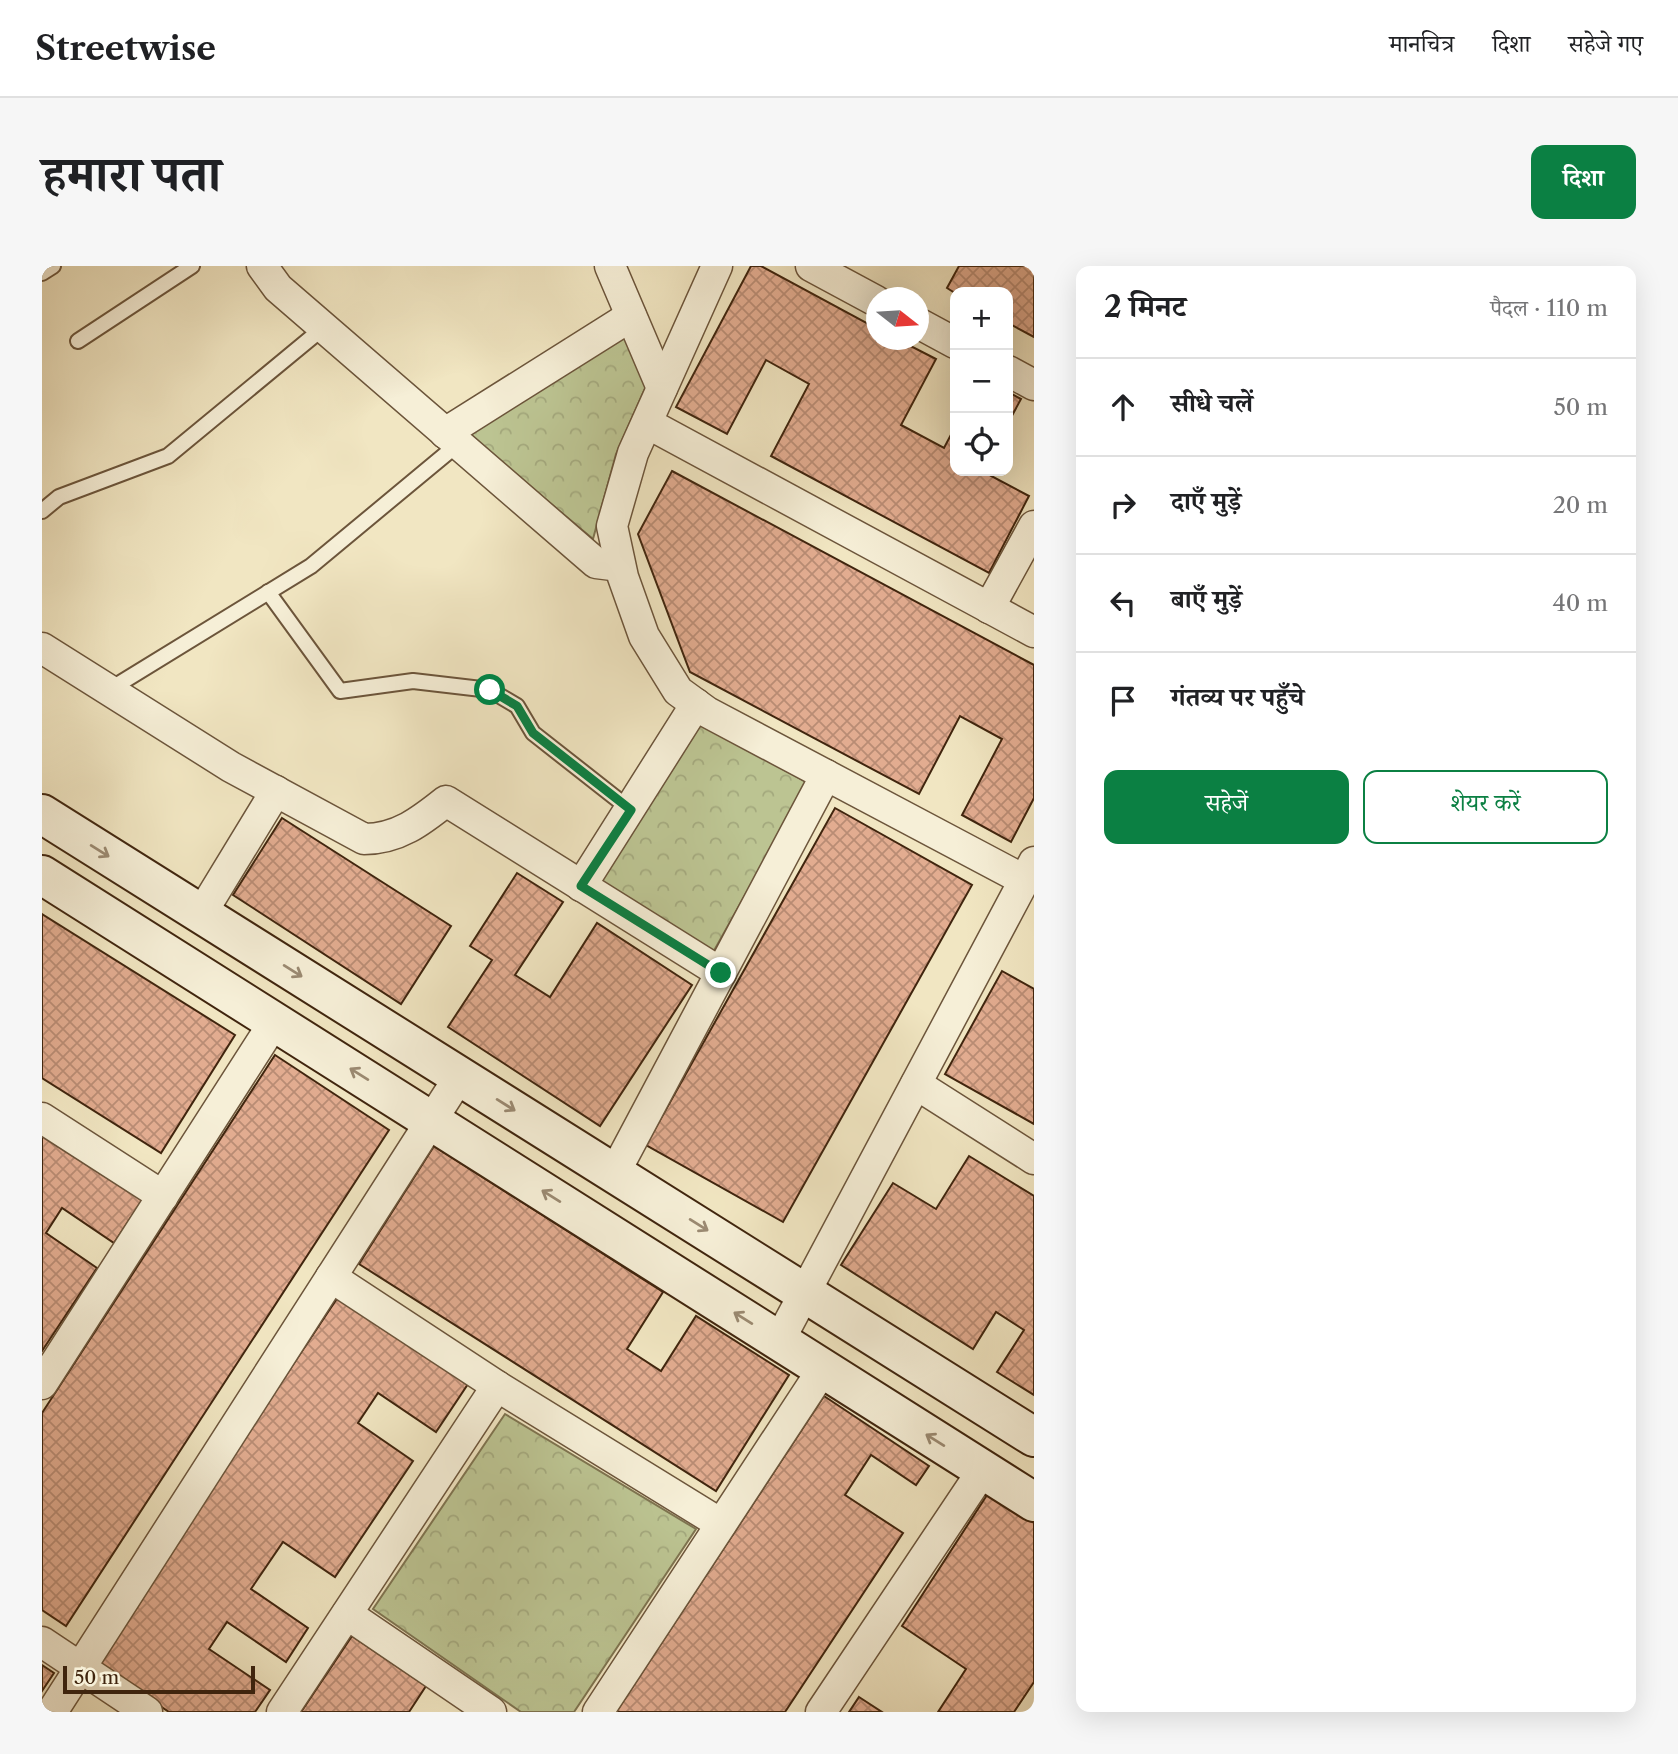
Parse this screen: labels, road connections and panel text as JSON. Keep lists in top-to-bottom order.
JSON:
{
  "scale_bar": "50 m",
  "north": "right",
  "page": {
    "header": "Streetwise",
    "nav": ["मानचित्र", "दिशा", "सहेजे गए"],
    "title": "हमारा पता",
    "buttons": [
      "दिशा",
      ["सहेजें", "शेयर करें"]
    ],
    "heading": ["2 मिनट", "पैदल · 110 m"],
    "map_buttons": ["+", "−"],
    "list": [
      ["सीधे चलें", "50 m"],
      ["दाएँ मुड़ें", "20 m"],
      ["बाएँ मुड़ें", "40 m"],
      "गंतव्य पर पहुँचे"
    ],
    "scale": "50 m"
  }
}
